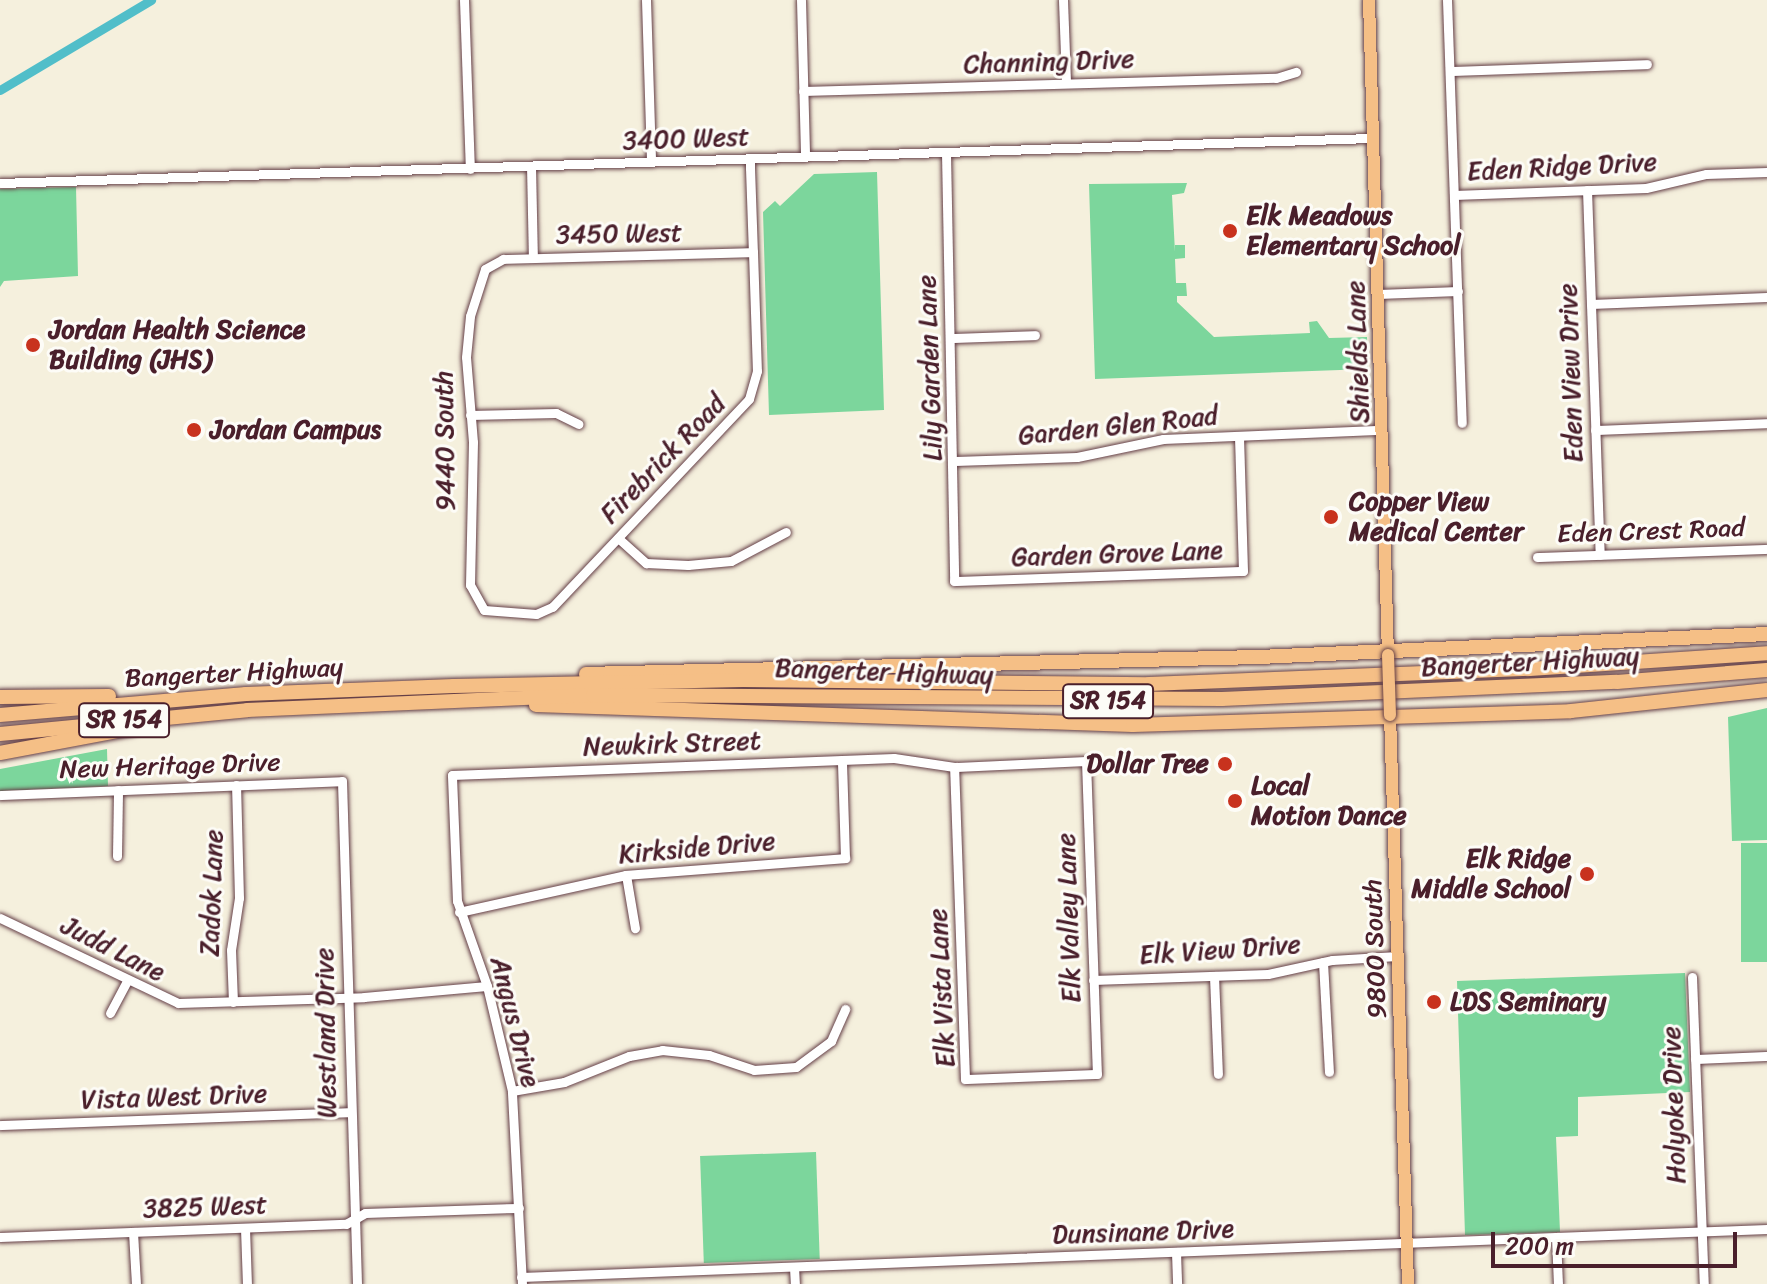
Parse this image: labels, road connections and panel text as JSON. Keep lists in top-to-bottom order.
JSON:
{
  "streets": {
    "highway": ["Bangerter Highway", "SR 154"],
    "main road": ["Shields Lane", "9800 South"],
    "street": [
      "Channing Drive",
      "3400 West",
      "Eden Ridge Drive",
      "3450 West",
      "Lily Garden Lane",
      "Eden View Drive",
      "Garden Glen Road",
      "9440 South",
      "Firebrick Road",
      "Eden Crest Road",
      "Garden Grove Lane",
      "Newkirk Street",
      "New Heritage Drive",
      "Kirkside Drive",
      "Zadok Lane",
      "Elk Valley Lane",
      "Judd Lane",
      "Elk View Drive",
      "Elk Vista Lane",
      "Angus Drive",
      "Westland Drive",
      "Vista West Drive",
      "Holyoke Drive",
      "3825 West",
      "Dunsinane Drive"
    ]
  },
  "crossings": [
    ["3400 West", "Shields Lane"],
    ["3400 West", "Lily Garden Lane"],
    ["3400 West", "Firebrick Road"],
    ["Eden Ridge Drive", "Eden View Drive"],
    ["3450 West", "9440 South"],
    ["3450 West", "Firebrick Road"],
    ["Shields Lane", "Garden Glen Road"],
    ["Shields Lane", "9800 South"],
    ["Lily Garden Lane", "Garden Glen Road"],
    ["Lily Garden Lane", "Garden Grove Lane"],
    ["Eden View Drive", "Eden Crest Road"],
    ["Garden Glen Road", "Garden Grove Lane"],
    ["9440 South", "Firebrick Road"],
    ["Newkirk Street", "Kirkside Drive"],
    ["Newkirk Street", "Elk Valley Lane"],
    ["Newkirk Street", "Elk Vista Lane"],
    ["Newkirk Street", "Angus Drive"],
    ["New Heritage Drive", "Zadok Lane"],
    ["New Heritage Drive", "Westland Drive"],
    ["Kirkside Drive", "Angus Drive"],
    ["Zadok Lane", "Judd Lane"],
    ["Elk Valley Lane", "Elk View Drive"],
    ["Elk Valley Lane", "Elk Vista Lane"],
    ["Judd Lane", "Angus Drive"],
    ["Judd Lane", "Westland Drive"],
    ["9800 South", "Elk View Drive"],
    ["9800 South", "Dunsinane Drive"],
    ["Angus Drive", "3825 West"],
    ["Angus Drive", "Dunsinane Drive"],
    ["Westland Drive", "Vista West Drive"],
    ["Westland Drive", "3825 West"],
    ["Holyoke Drive", "Dunsinane Drive"]
  ],
  "places": [
    "Elk Meadows Elementary School",
    "Jordan Health Science Building (JHS)",
    "Jordan Campus",
    "Copper View Medical Center",
    "Dollar Tree",
    "Local Motion Dance",
    "Elk Ridge Middle School",
    "LDS Seminary"
  ],
  "scale_bar": "200 m"
}
